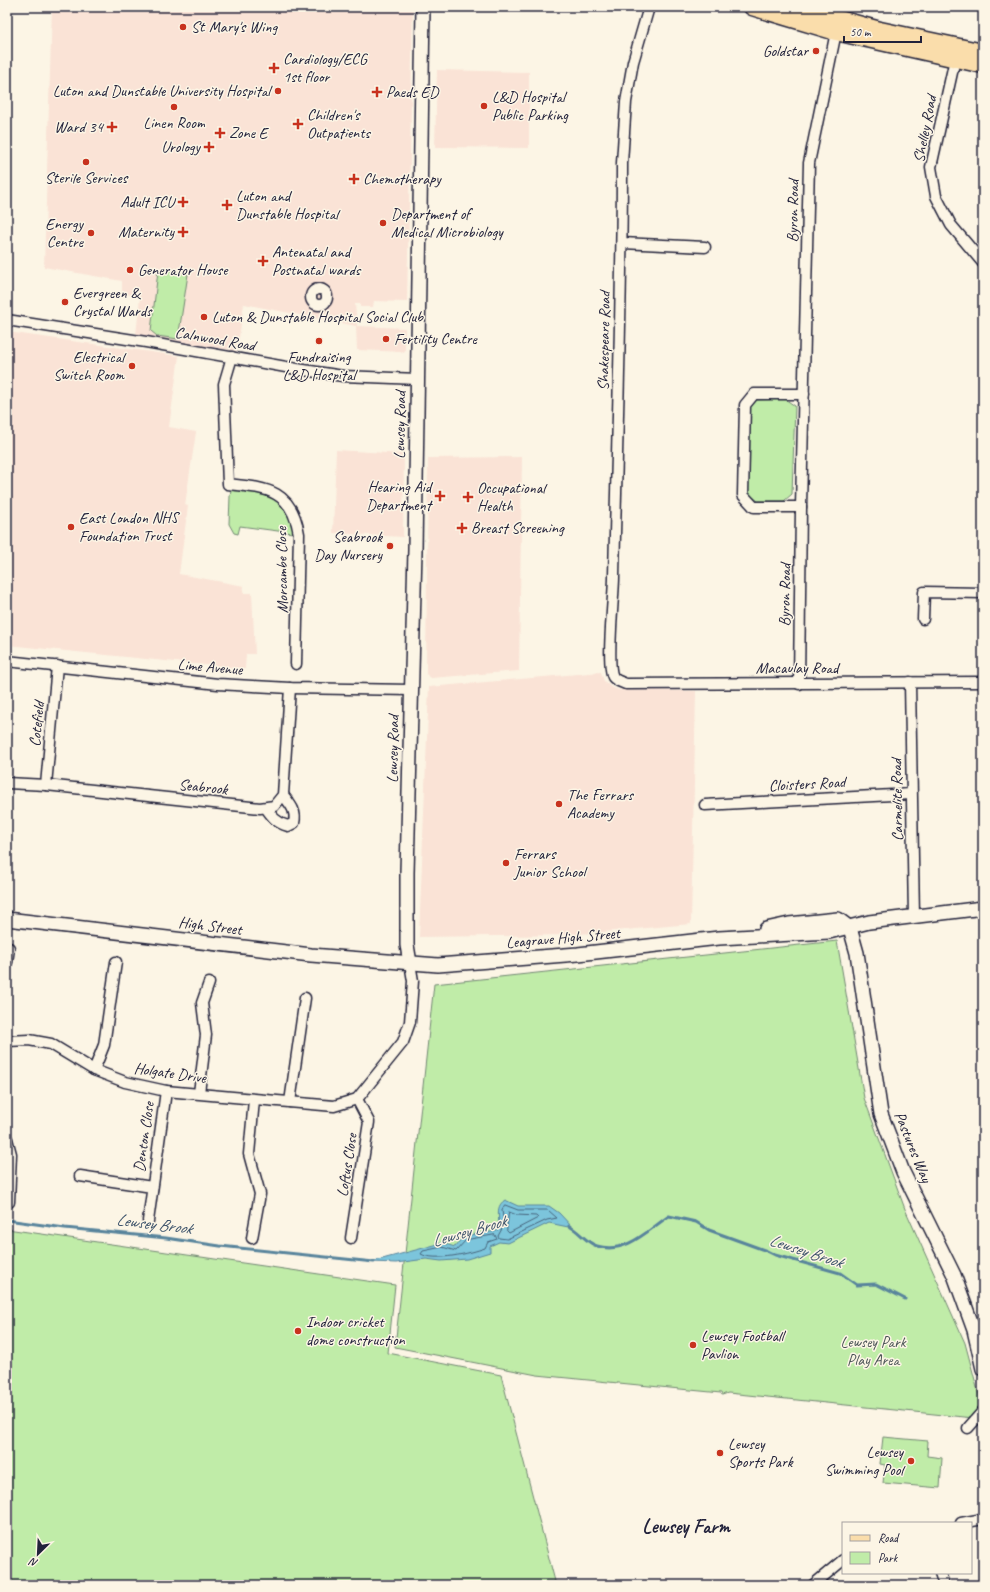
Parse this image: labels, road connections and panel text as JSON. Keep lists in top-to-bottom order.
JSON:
{
  "streets": {
    "street": [
      "Shelley Road",
      "Byron Road",
      "Calnwood Road",
      "Shakespeare Road",
      "Lewsey Road",
      "Morcambe Close",
      "Lime Avenue",
      "Macaulay Road",
      "Cotefield",
      "Cloisters Road",
      "Seabrook",
      "Carmelite Road",
      "High Street",
      "Leagrave High Street",
      "Holgate Drive",
      "Denton Close",
      "Pastures Way",
      "Loftus Close"
    ]
  },
  "crossings": [
    ["Byron Road", "Macaulay Road"],
    ["Calnwood Road", "Lewsey Road"],
    ["Calnwood Road", "Morcambe Close"],
    ["Shakespeare Road", "Macaulay Road"],
    ["Lewsey Road", "Lime Avenue"],
    ["Lewsey Road", "High Street"],
    ["Lewsey Road", "Leagrave High Street"],
    ["Lime Avenue", "Cotefield"],
    ["Macaulay Road", "Carmelite Road"],
    ["Cotefield", "Seabrook"],
    ["Cloisters Road", "Carmelite Road"],
    ["Carmelite Road", "Leagrave High Street"],
    ["High Street", "Leagrave High Street"],
    ["Leagrave High Street", "Pastures Way"],
    ["Holgate Drive", "Denton Close"],
    ["Holgate Drive", "Loftus Close"]
  ],
  "districts": ["Lewsey Farm"],
  "water": ["Lewsey Brook"],
  "parks": ["Lewsey Park Play Area"],
  "places": {
    "other": [
      "St Mary's Wing",
      "Goldstar",
      "Luton and Dunstable University Hospital",
      "L&D Hospital Public Parking",
      "Linen Room",
      "Sterile Services",
      "Department of Medical Microbiology",
      "Energy Centre",
      "Generator House",
      "Evergreen & Crystal Wards",
      "Luton & Dunstable Hospital Social Club",
      "Fertility Centre",
      "Fundraising L&D Hospital",
      "Electrical Switch Room",
      "East London NHS Foundation Trust",
      "Seabrook Day Nursery",
      "The Ferrars Academy",
      "Ferrars Junior School",
      "Indoor cricket dome construction",
      "Lewsey Football Pavlion",
      "Lewsey Sports Park",
      "Lewsey Swimming Pool"
    ],
    "health": [
      "Cardiology/ECG 1st floor",
      "Paeds ED",
      "Children's Outpatients",
      "Ward 34",
      "Zone E",
      "Urology",
      "Chemotherapy",
      "Adult ICU",
      "Luton and Dunstable Hospital",
      "Maternity",
      "Antenatal and Postnatal wards",
      "Hearing Aid Department",
      "Occupational Health",
      "Breast Screening"
    ]
  },
  "legend": ["Road", "Park"],
  "scale_bar": "50 m",
  "north": "bottom left"
}
